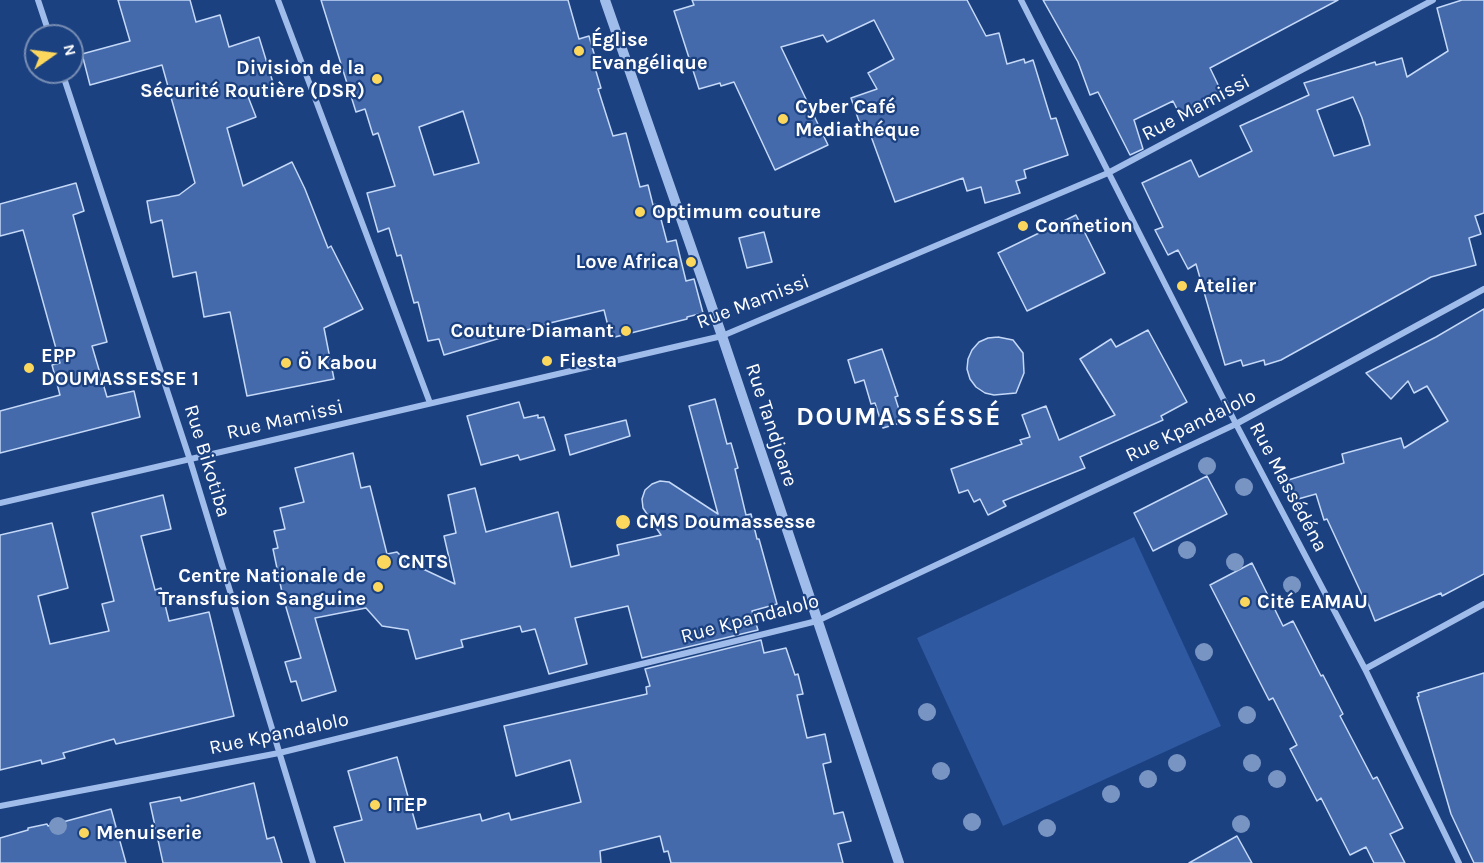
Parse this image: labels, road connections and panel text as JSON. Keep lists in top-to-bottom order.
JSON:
{
  "streets": {
    "street": [
      "Rue Mamissi",
      "Rue Tandjoare",
      "Rue Kpandalolo",
      "Rue Bikotiba",
      "Rue Massédéna"
    ]
  },
  "crossings": [
    ["Rue Mamissi", "Rue Tandjoare"],
    ["Rue Mamissi", "Rue Bikotiba"],
    ["Rue Mamissi", "Rue Massédéna"],
    ["Rue Tandjoare", "Rue Kpandalolo"],
    ["Rue Kpandalolo", "Rue Bikotiba"],
    ["Rue Kpandalolo", "Rue Massédéna"]
  ],
  "districts": ["DOUMASSÉSSÉ"],
  "places": [
    "Église Evangélique",
    "Division de la Sécurité Routière (DSR)",
    "Cyber Café Mediathéque",
    "Optimum couture",
    "Connetion",
    "Love Africa",
    "Atelier",
    "Couture Diamant",
    "Fiesta",
    "Ö Kabou",
    "EPP DOUMASSESSE 1",
    "CMS Doumassesse",
    "CNTS",
    "Centre Nationale de Transfusion Sanguine",
    "Cité EAMAU",
    "ITEP",
    "Menuiserie"
  ],
  "north": "right"
}
